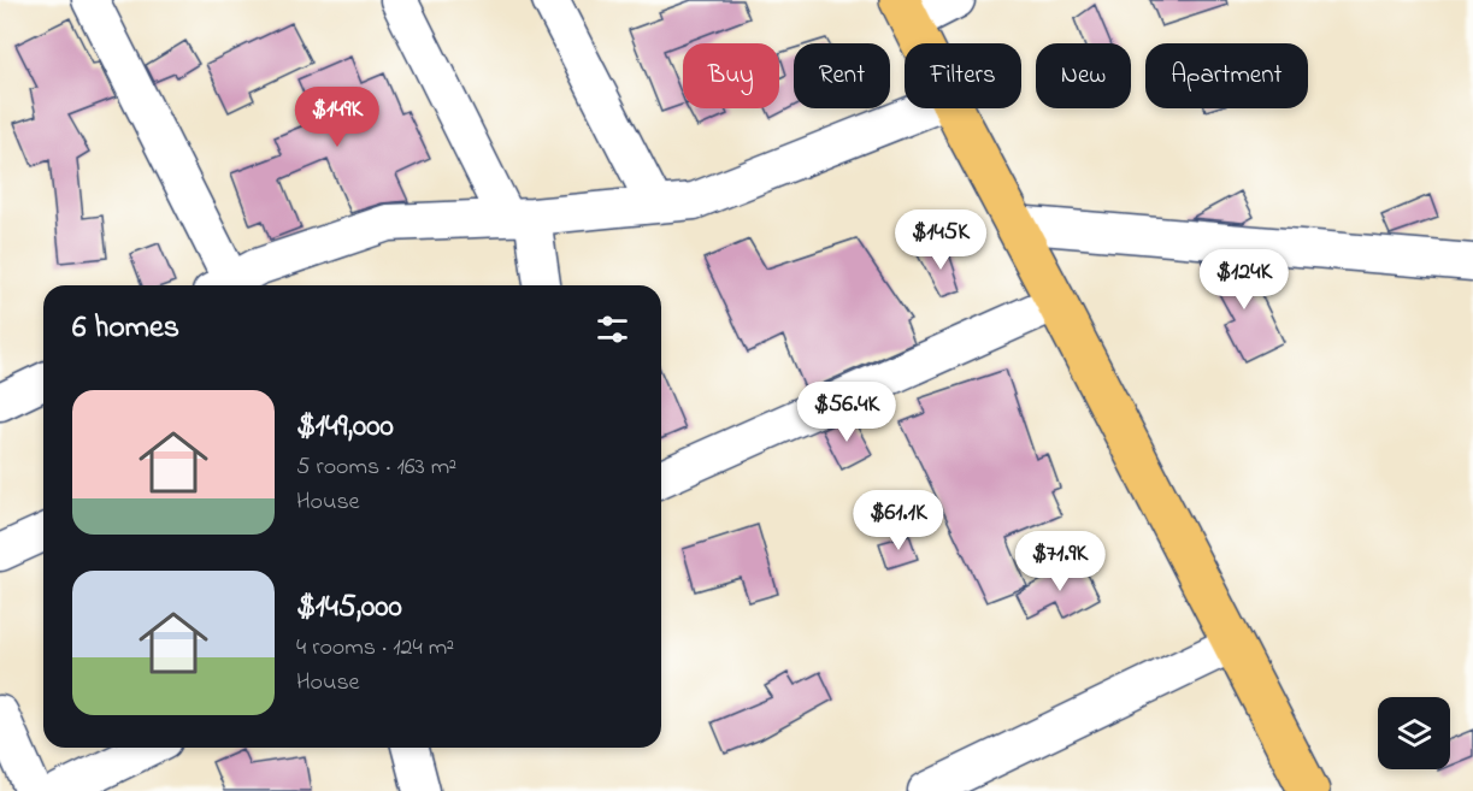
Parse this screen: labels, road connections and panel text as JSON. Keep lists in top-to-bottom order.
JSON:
{
  "page": {
    "chip": [
      "Buy",
      "Rent",
      "Filters",
      "New",
      "Apartment"
    ],
    "price": [
      "$149K",
      "$145K",
      "$124K",
      "$56.4K",
      "$61.1K",
      "$71.9K"
    ],
    "heading": "6 homes",
    "list": [
      {
        "name": "$149,000",
        "note": "5 rooms · 163 m² · House"
      },
      {
        "name": "$145,000",
        "note": "4 rooms · 124 m² · House"
      }
    ]
  }
}
